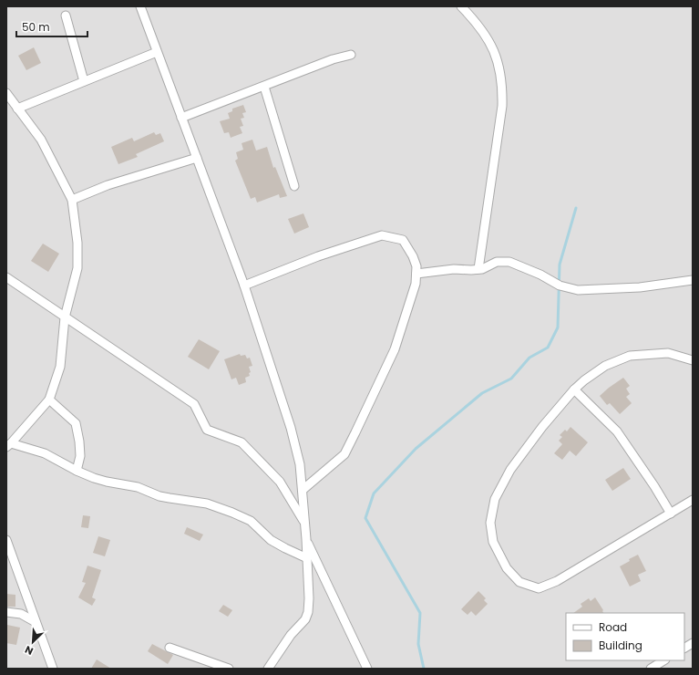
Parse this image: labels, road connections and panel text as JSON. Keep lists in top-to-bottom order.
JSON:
{
  "legend": ["Road", "Building"],
  "scale_bar": "50 m",
  "north": "bottom left"
}
